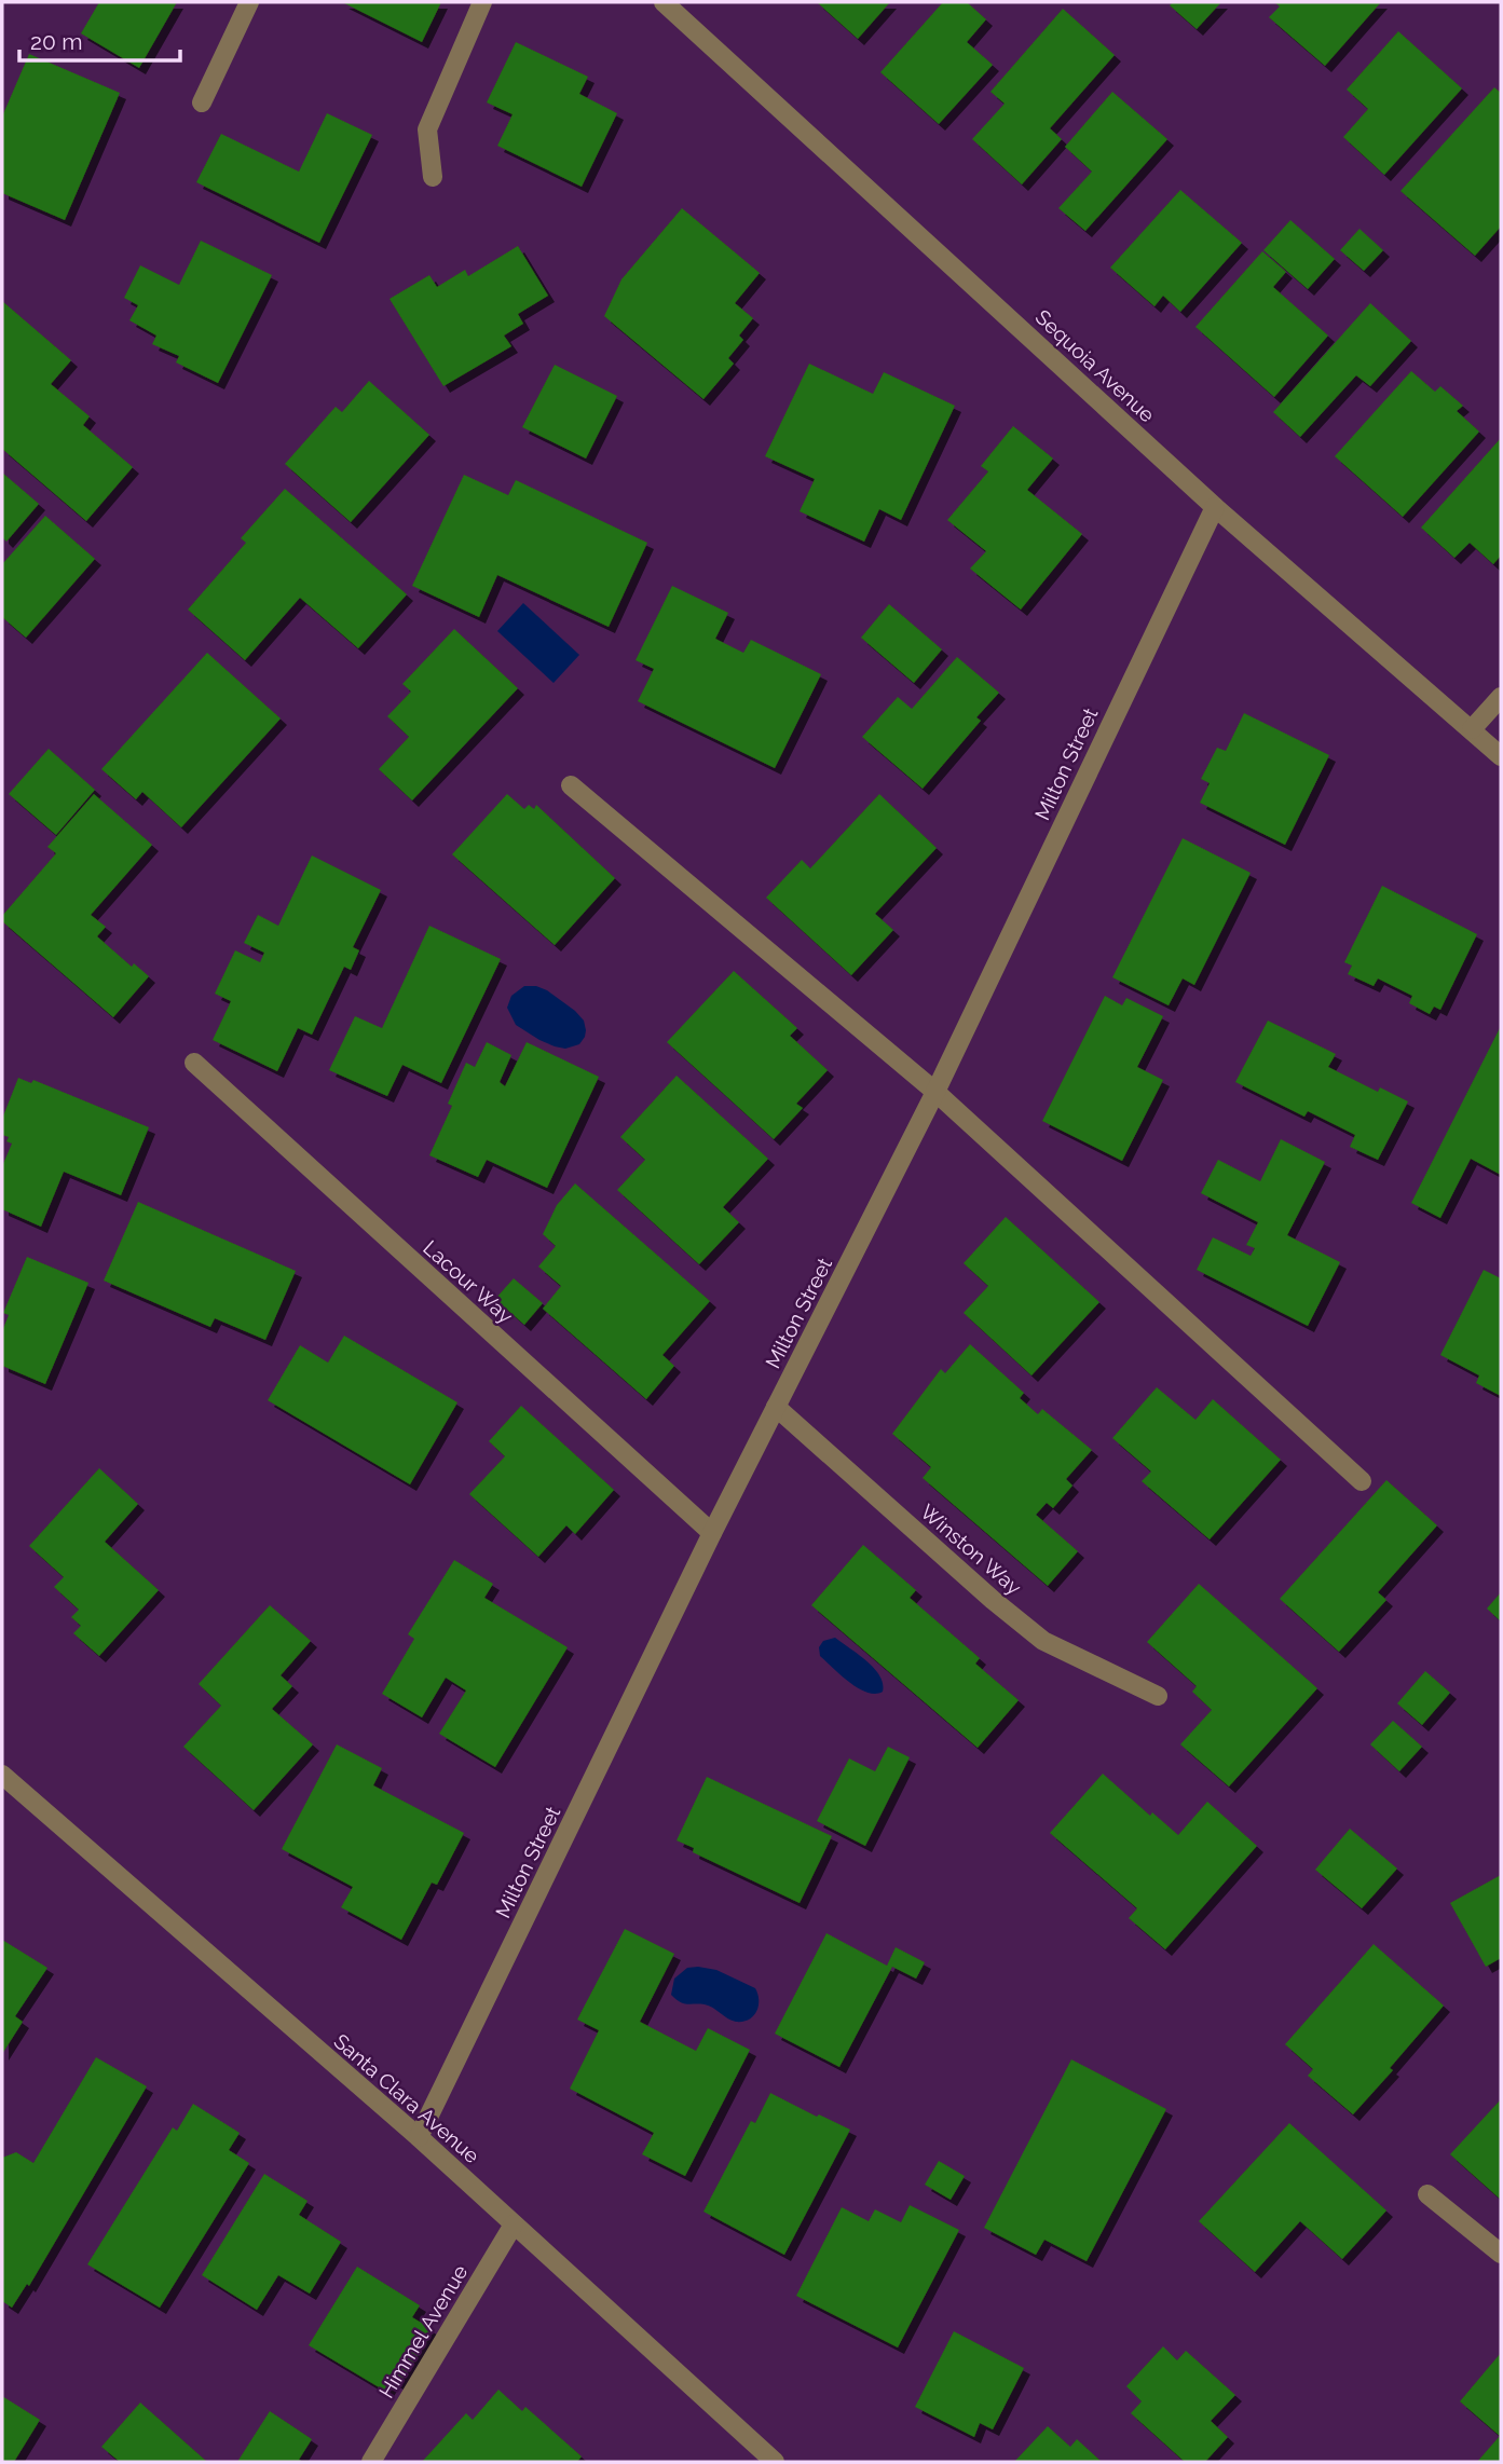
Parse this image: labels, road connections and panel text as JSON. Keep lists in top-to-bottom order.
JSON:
{
  "streets": {
    "street": [
      "Sequoia Avenue",
      "Milton Street",
      "Lacour Way",
      "Winston Way",
      "Santa Clara Avenue",
      "Himmel Avenue"
    ]
  },
  "crossings": [
    ["Sequoia Avenue", "Milton Street"],
    ["Milton Street", "Lacour Way"],
    ["Milton Street", "Winston Way"],
    ["Milton Street", "Santa Clara Avenue"],
    ["Santa Clara Avenue", "Himmel Avenue"]
  ],
  "scale_bar": "20 m"
}
